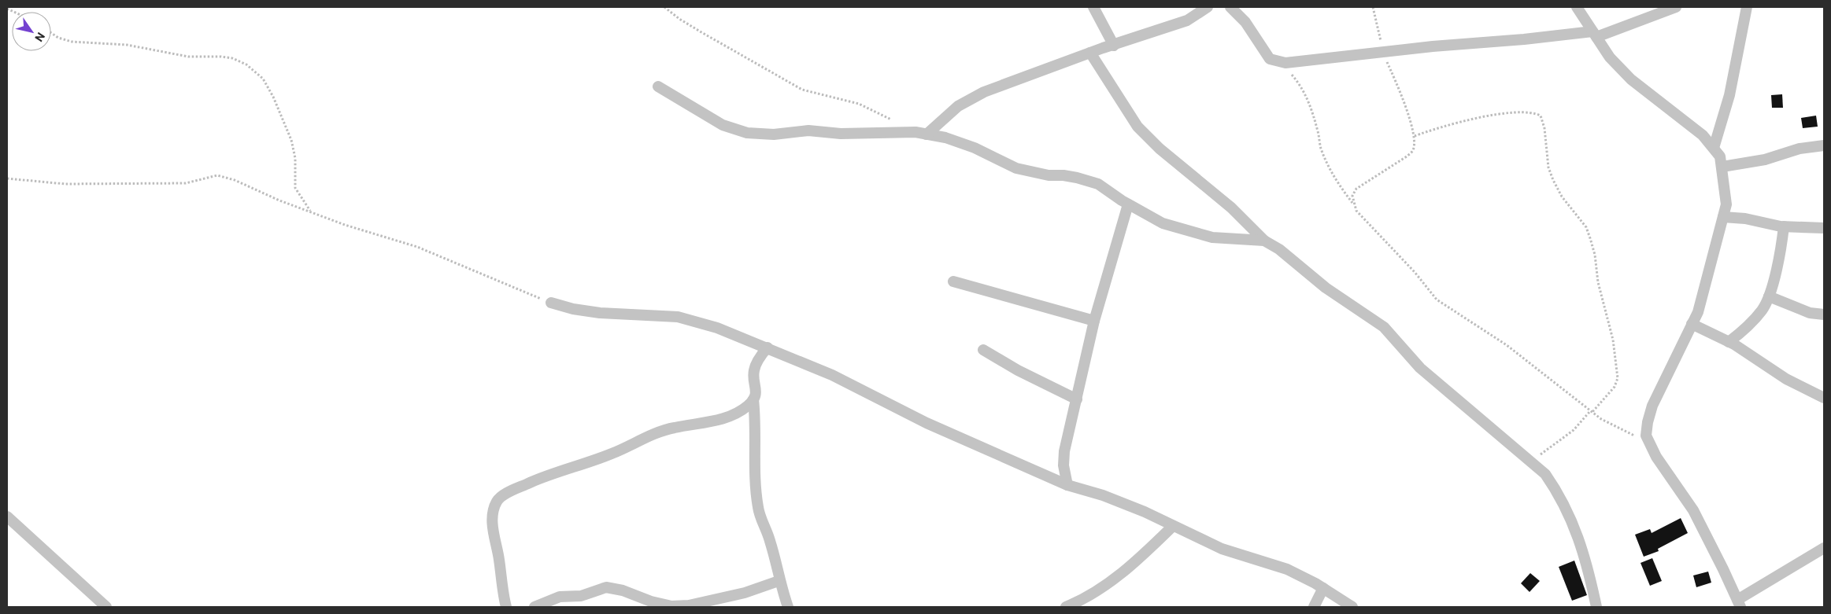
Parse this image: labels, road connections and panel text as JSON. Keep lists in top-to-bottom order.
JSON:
{
  "north": "bottom right"
}
